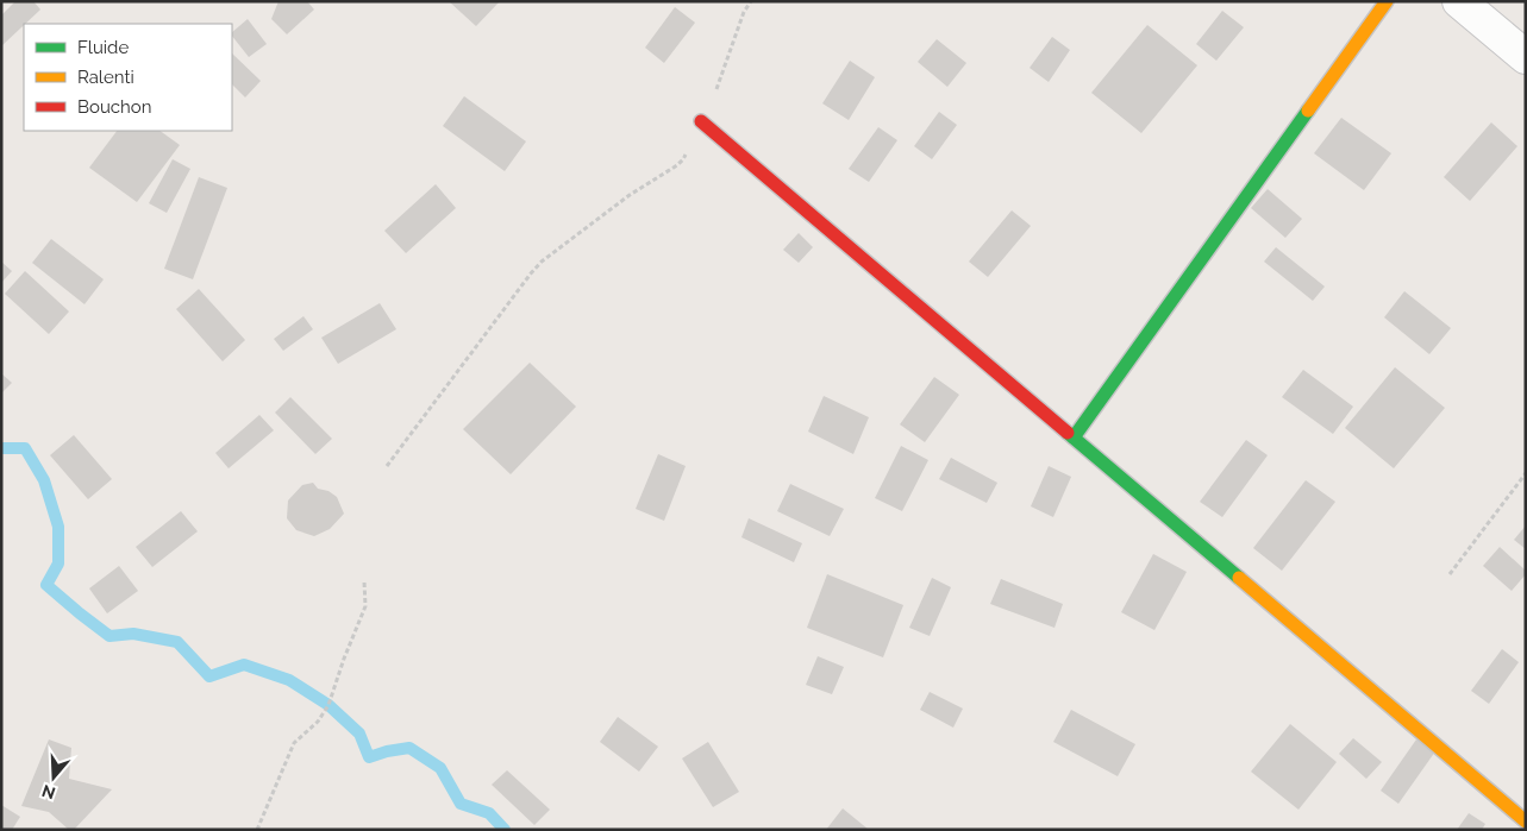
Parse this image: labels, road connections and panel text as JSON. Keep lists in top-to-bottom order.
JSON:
{
  "legend": ["Fluide", "Ralenti", "Bouchon"],
  "north": "bottom"
}
